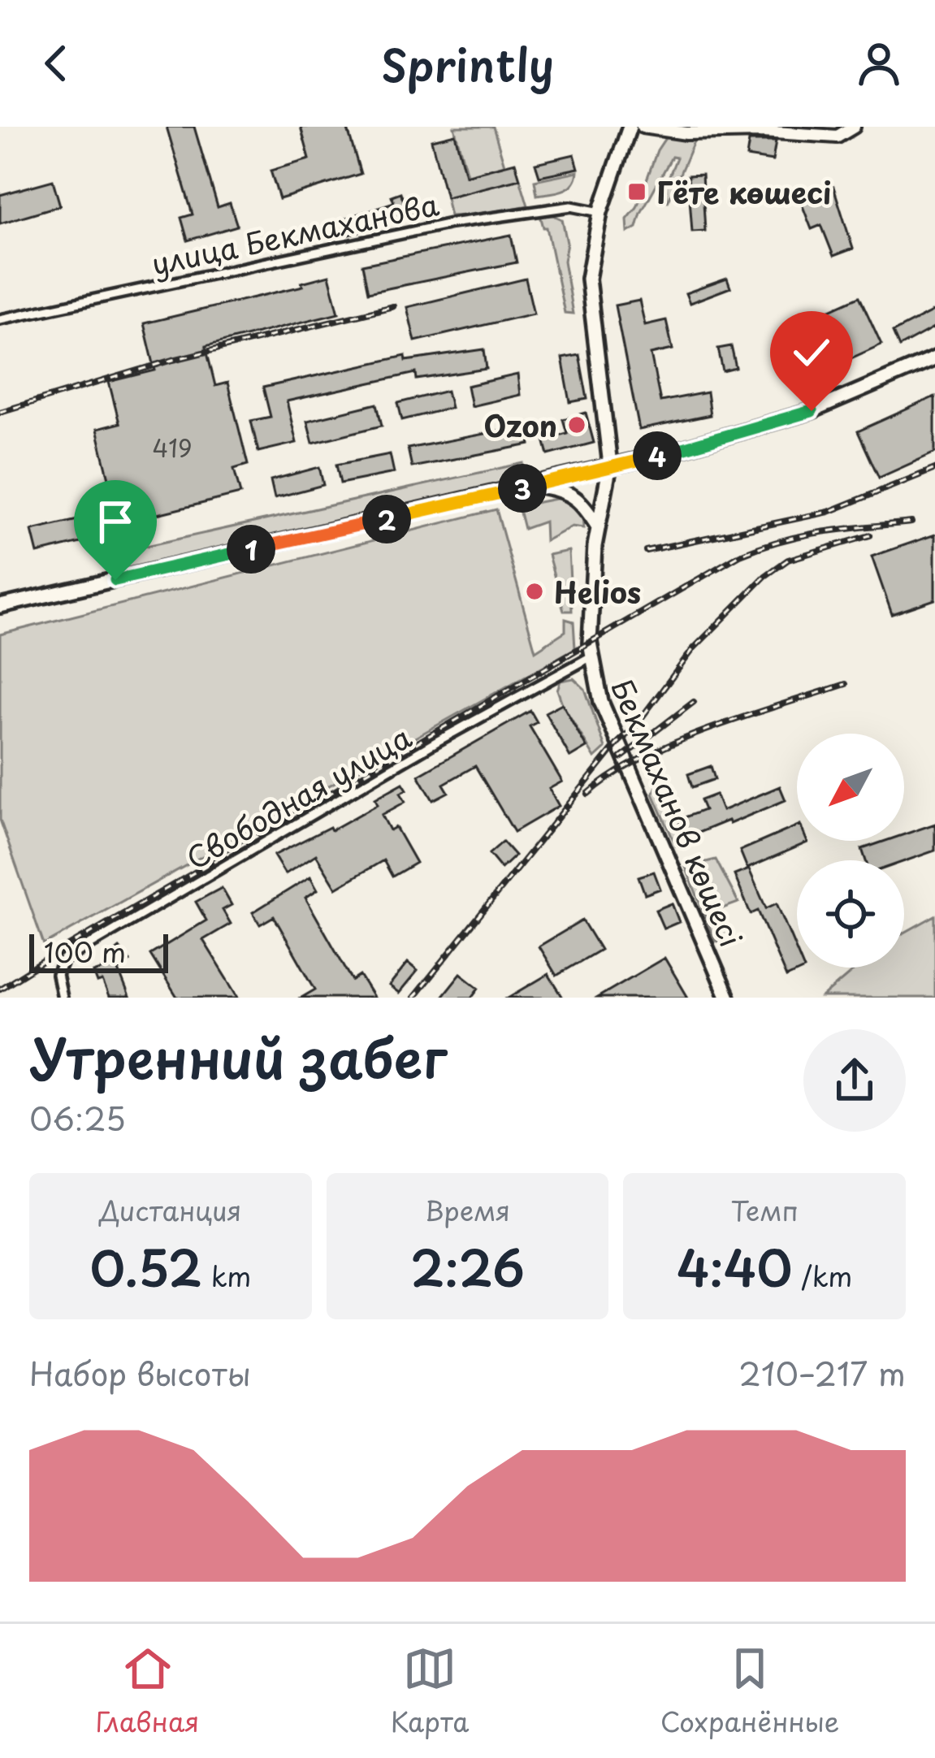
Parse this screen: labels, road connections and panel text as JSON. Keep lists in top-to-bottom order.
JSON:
{
  "streets": {
    "main road": ["Бекмаханов көшесі"],
    "street": ["улица Бекмаханова", "Свободная улица"]
  },
  "crossings": [
    ["улица Бекмаханова", "Бекмаханов көшесі"],
    ["Свободная улица", "Бекмаханов көшесі"]
  ],
  "places": {
    "transit": ["Гёте көшесі"],
    "other": ["Ozon", "Helios"]
  },
  "house_numbers": ["419"],
  "scale_bar": "100 m",
  "north": "bottom left",
  "page": {
    "header": "Sprintly",
    "pins": [
      "4",
      "3",
      "2",
      "1"
    ],
    "scale": "100 m",
    "heading": ["Утренний забег", "06:25"],
    "stats": [
      ["Дистанция", "0.52 km"],
      ["Время", "2:26"],
      ["Темп", "4:40 /km"]
    ],
    "chart": ["Набор высоты", "210–217 m"],
    "tabs": ["Главная", "Карта", "Сохранённые"]
  }
}
